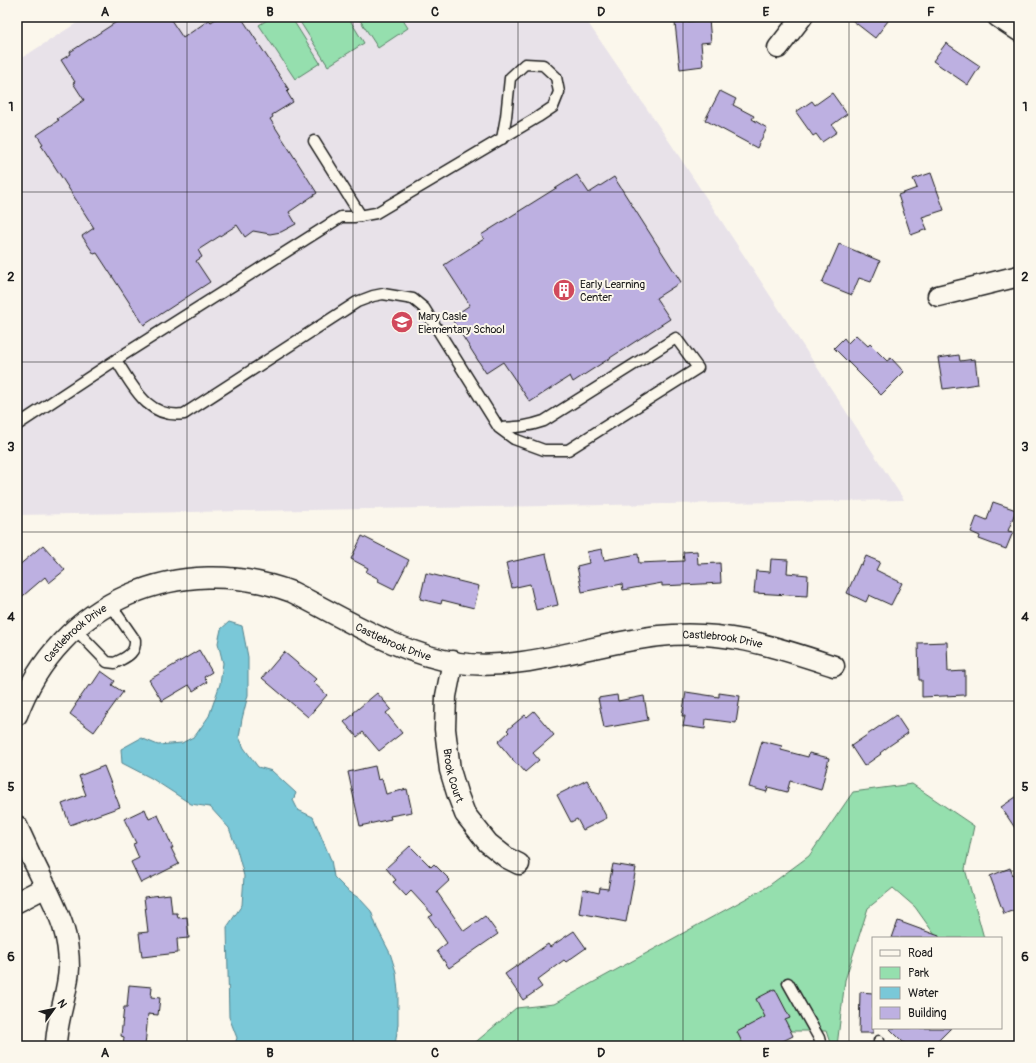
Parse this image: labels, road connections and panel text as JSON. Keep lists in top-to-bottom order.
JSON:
{
  "streets": {
    "street": ["Castlebrook Drive", "Brook Court"]
  },
  "crossings": [
    ["Castlebrook Drive", "Brook Court"]
  ],
  "places": {
    "building": ["Early Learning Center"],
    "school or university": ["Mary Casle Elementary School"]
  },
  "legend": [
    "Road",
    "Park",
    "Water",
    "Building"
  ],
  "north": "top right",
  "grid": {
    "columns": [
      "A",
      "B",
      "C",
      "D",
      "E",
      "F"
    ],
    "rows": [
      "1",
      "2",
      "3",
      "4",
      "5",
      "6"
    ]
  }
}
